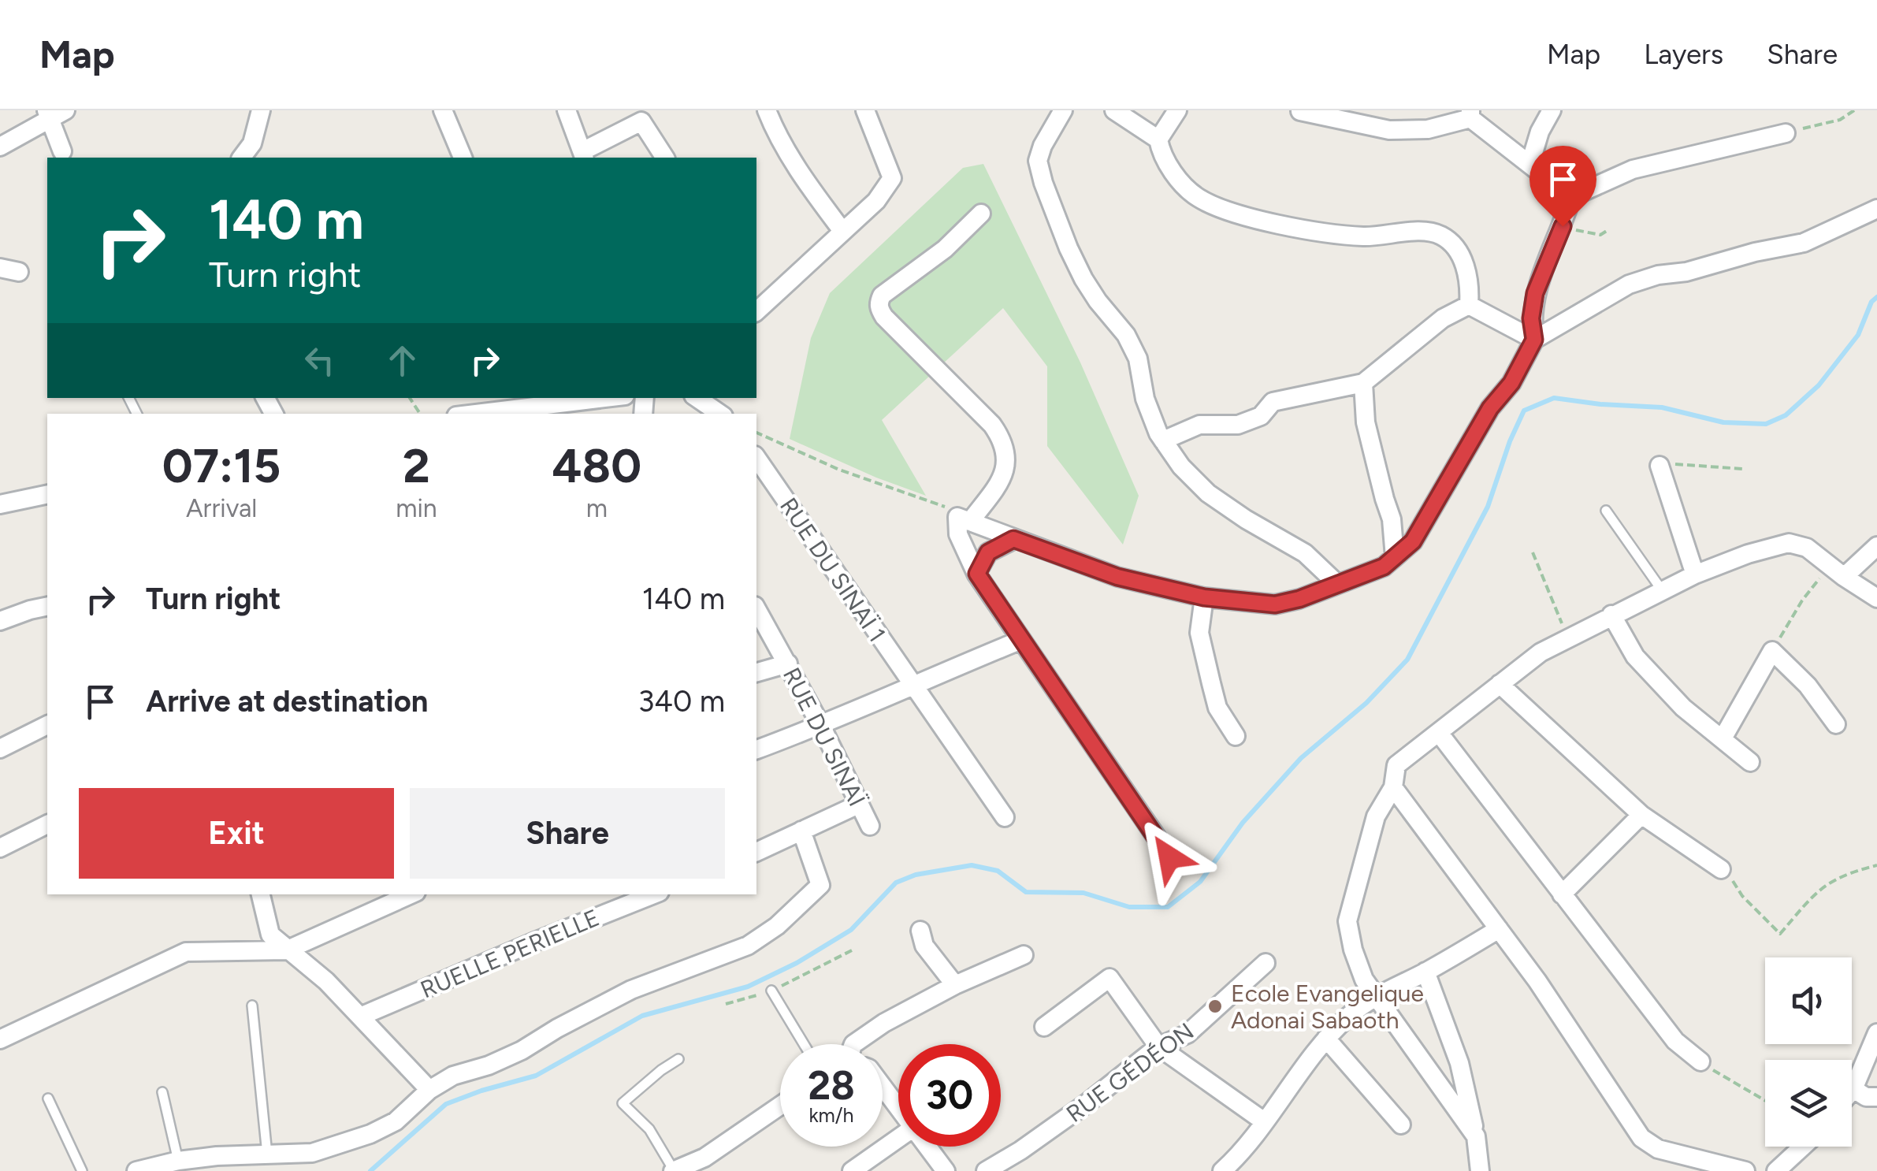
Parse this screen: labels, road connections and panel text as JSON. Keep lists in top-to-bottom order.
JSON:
{
  "streets": {
    "street": [
      "RUE DU SINAÏ 1",
      "RUE DU SINAÏ",
      "RUELLE PERIELLE",
      "RUE GÉDÉON"
    ]
  },
  "places": ["Ecole Evangelique Adonai Sabaoth"],
  "page": {
    "header": "Map",
    "nav": ["Map", "Layers", "Share"],
    "turn": ["140 m", "Turn right"],
    "eta": [
      "07:15",
      "Arrival",
      "2",
      "min",
      "480",
      "m"
    ],
    "list": [
      {
        "name": "Turn right",
        "value": "140 m"
      },
      {
        "name": "Arrive at destination",
        "value": "340 m"
      }
    ],
    "buttons": ["Exit", "Share"],
    "speed": "28 km/h",
    "limit": "30"
  }
}
